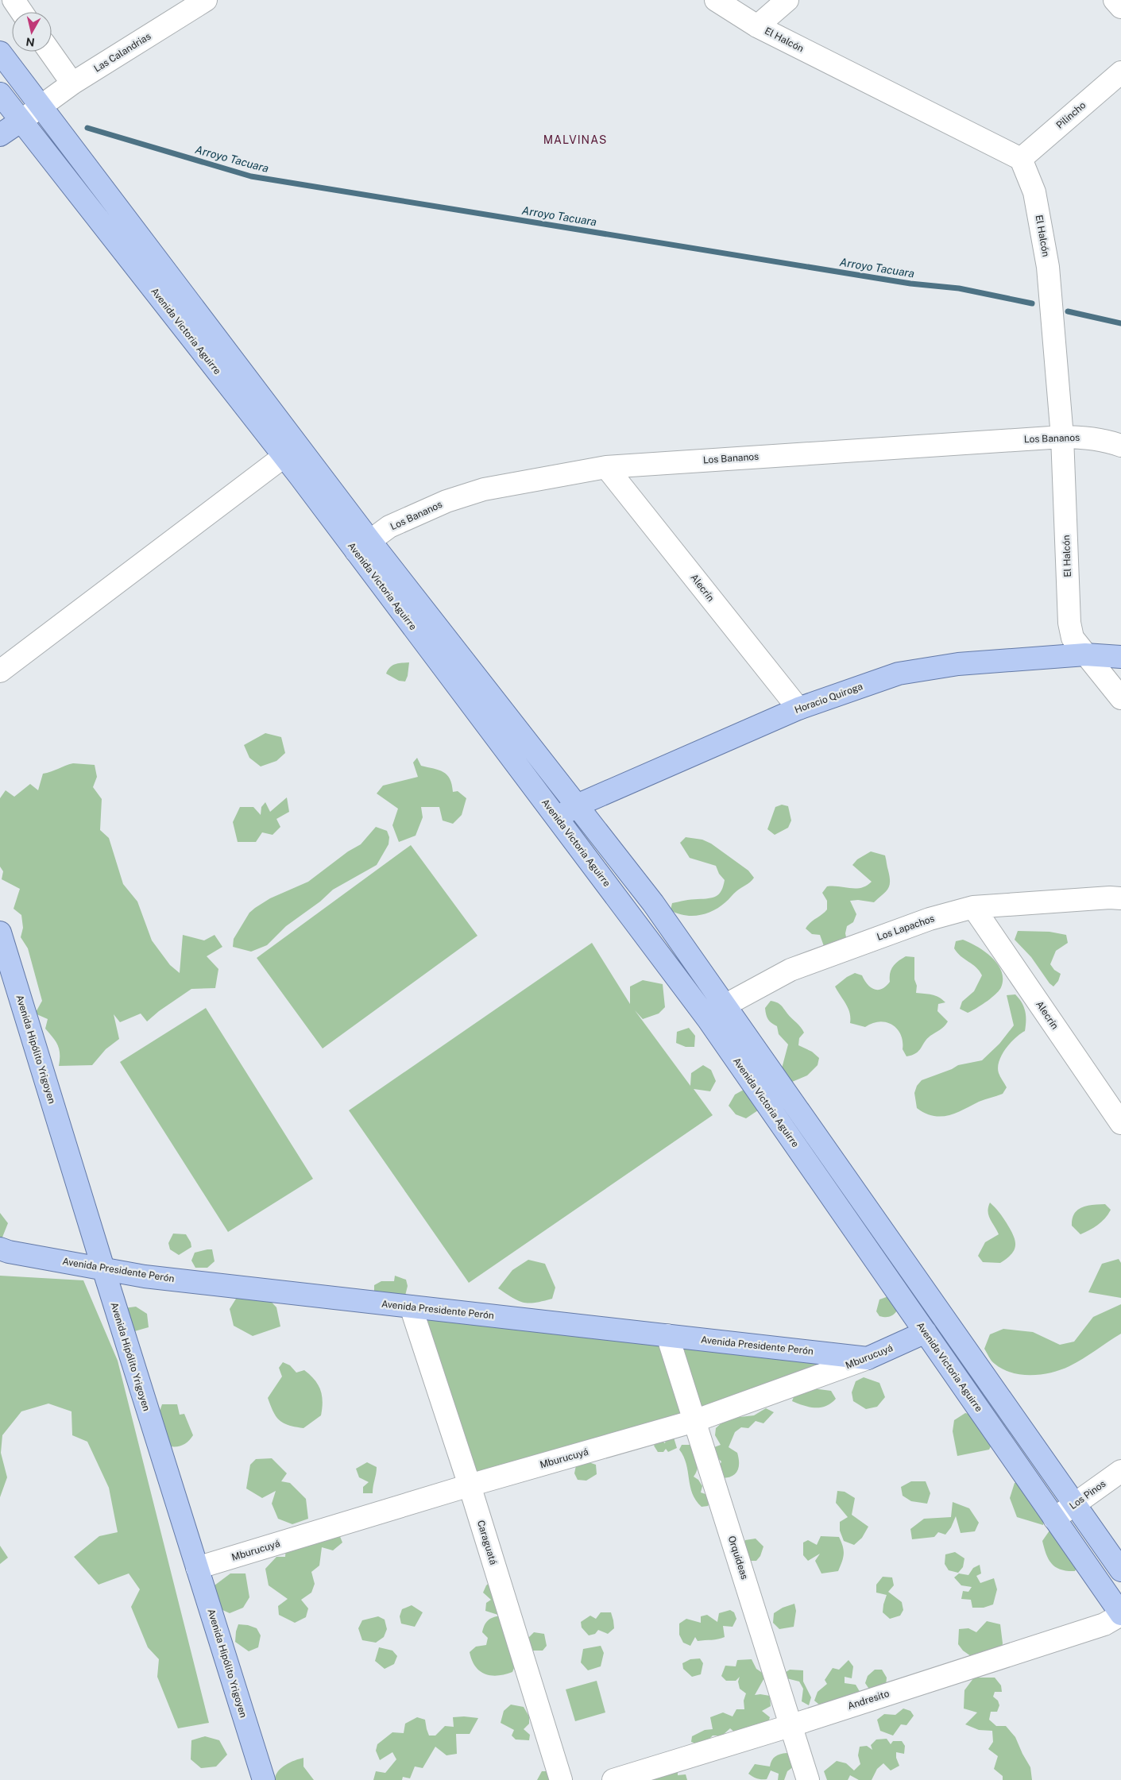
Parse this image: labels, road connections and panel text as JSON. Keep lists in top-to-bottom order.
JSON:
{
  "streets": {
    "main road": [
      "Avenida Victoria Aguirre",
      "Horacio Quiroga",
      "Avenida Hipólito Yrigoyen",
      "Avenida Presidente Perón",
      "Mburucuyá"
    ],
    "street": [
      "El Halcón",
      "Las Calandrias",
      "Pilincho",
      "Los Bananos",
      "Alecrín",
      "Los Lapachos",
      "Los Pinos",
      "Caraguatá",
      "Orquídeas",
      "Andresito"
    ]
  },
  "crossings": [
    ["El Halcón", "Pilincho"],
    ["El Halcón", "Los Bananos"],
    ["El Halcón", "Horacio Quiroga"],
    ["Las Calandrias", "Avenida Victoria Aguirre"],
    ["Avenida Victoria Aguirre", "Los Bananos"],
    ["Avenida Victoria Aguirre", "Horacio Quiroga"],
    ["Avenida Victoria Aguirre", "Los Lapachos"],
    ["Avenida Victoria Aguirre", "Mburucuyá"],
    ["Avenida Victoria Aguirre", "Los Pinos"],
    ["Avenida Victoria Aguirre", "Andresito"],
    ["Los Bananos", "Alecrín"],
    ["Alecrín", "Horacio Quiroga"],
    ["Alecrín", "Los Lapachos"],
    ["Avenida Hipólito Yrigoyen", "Avenida Presidente Perón"],
    ["Avenida Hipólito Yrigoyen", "Mburucuyá"],
    ["Avenida Presidente Perón", "Mburucuyá"],
    ["Avenida Presidente Perón", "Caraguatá"],
    ["Avenida Presidente Perón", "Orquídeas"],
    ["Mburucuyá", "Caraguatá"],
    ["Mburucuyá", "Orquídeas"],
    ["Orquídeas", "Andresito"]
  ],
  "districts": ["MALVINAS"],
  "water": ["Arroyo Tacuara"],
  "north": "bottom"
}
